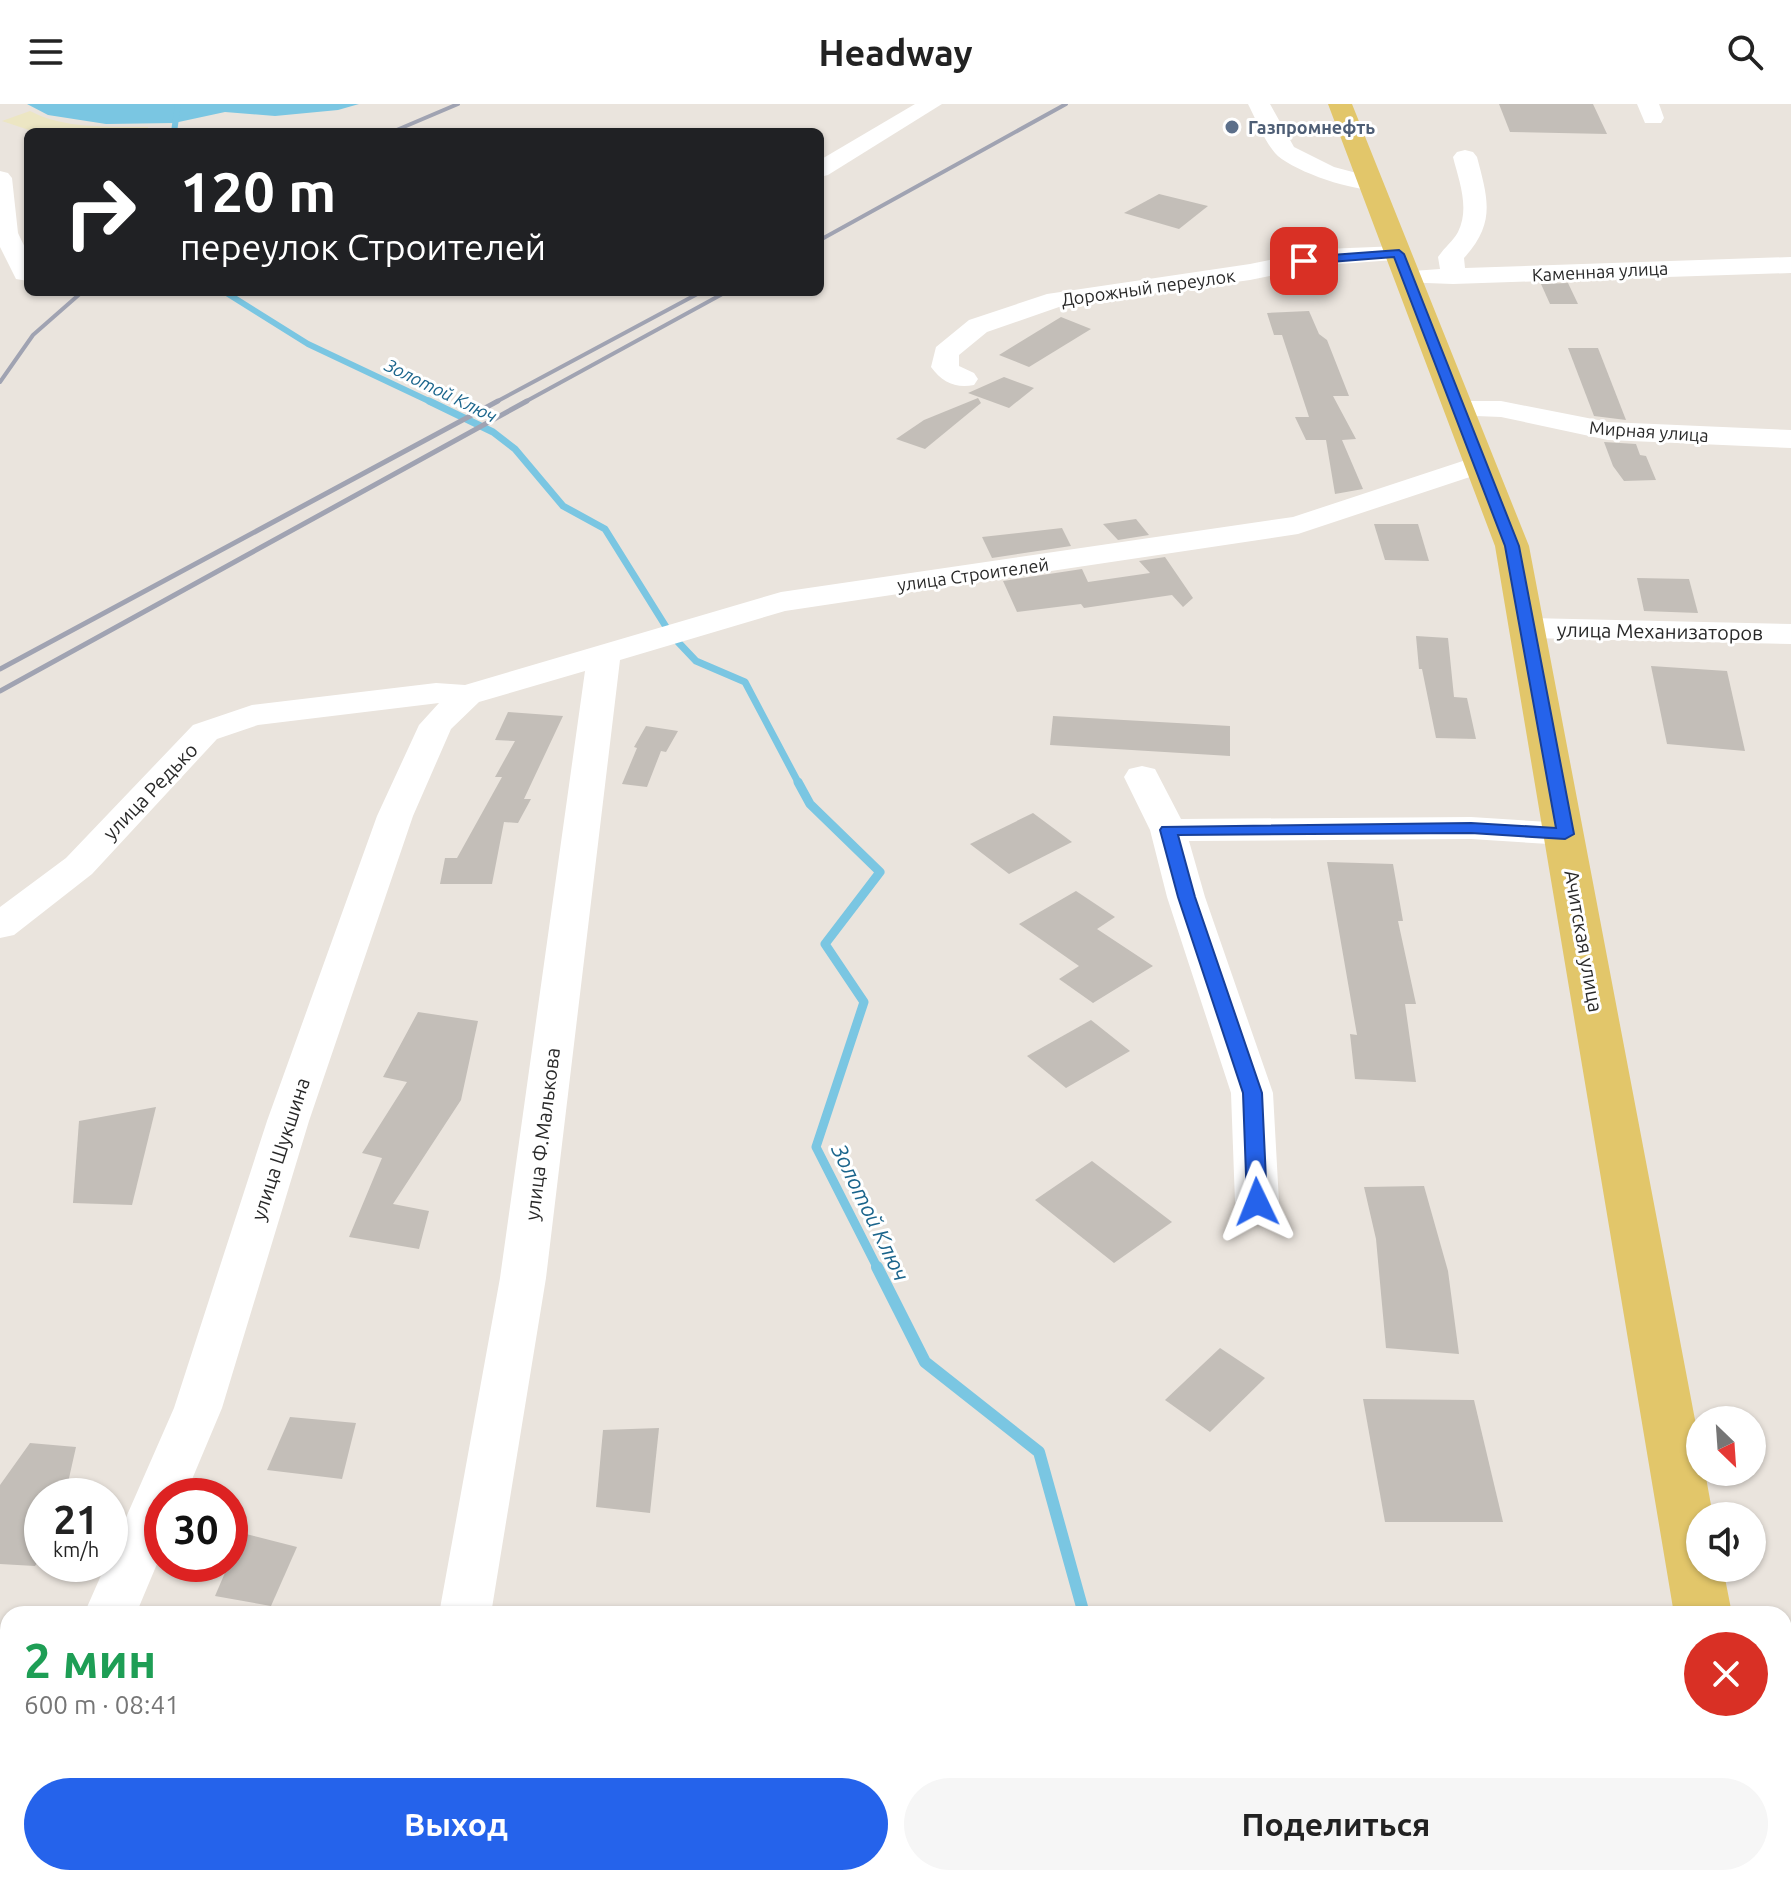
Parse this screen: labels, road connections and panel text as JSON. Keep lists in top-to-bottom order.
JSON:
{
  "streets": {
    "main road": ["Ачитская улица"],
    "street": [
      "Каменная улица",
      "Дорожный переулок",
      "Мирная улица",
      "улица Строителей",
      "улица Механизаторов",
      "улица Редько",
      "улица Ф.Малькова",
      "улица Шукшина"
    ]
  },
  "crossings": [
    ["Каменная улица", "Дорожный переулок"],
    ["Каменная улица", "Ачитская улица"],
    ["Дорожный переулок", "Ачитская улица"],
    ["Мирная улица", "Ачитская улица"],
    ["улица Строителей", "улица Редько"],
    ["улица Строителей", "Ачитская улица"],
    ["улица Строителей", "улица Ф.Малькова"],
    ["улица Строителей", "улица Шукшина"],
    ["улица Механизаторов", "Ачитская улица"],
    ["улица Редько", "улица Шукшина"]
  ],
  "water": ["Золотой Ключ"],
  "places": ["Газпромнефть"],
  "north": "bottom right",
  "page": {
    "header": "Headway",
    "turn": ["120 m", "переулок Строителей"],
    "speed": "21 km/h",
    "limit": "30",
    "heading": ["2 мин", "600 m · 08:41"],
    "buttons": ["Выход", "Поделиться"]
  }
}
